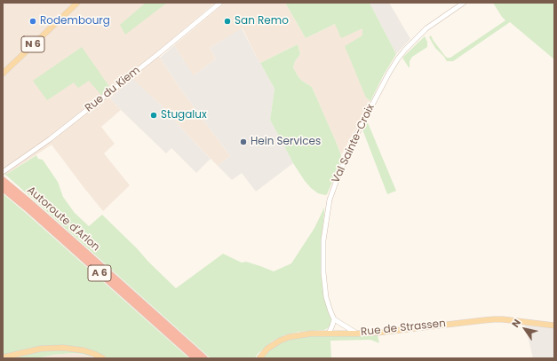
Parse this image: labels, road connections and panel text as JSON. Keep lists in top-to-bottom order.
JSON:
{
  "streets": {
    "highway": ["Autoroute d'Arlon", "A 6"],
    "main road": ["N 6", "Rue de Strassen"],
    "street": ["Rue du Kiem", "Val Sainte-Croix"]
  },
  "places": [
    "Rodembourg",
    "San Remo",
    "Stugalux",
    "Hein Services"
  ],
  "north": "top left"
}
